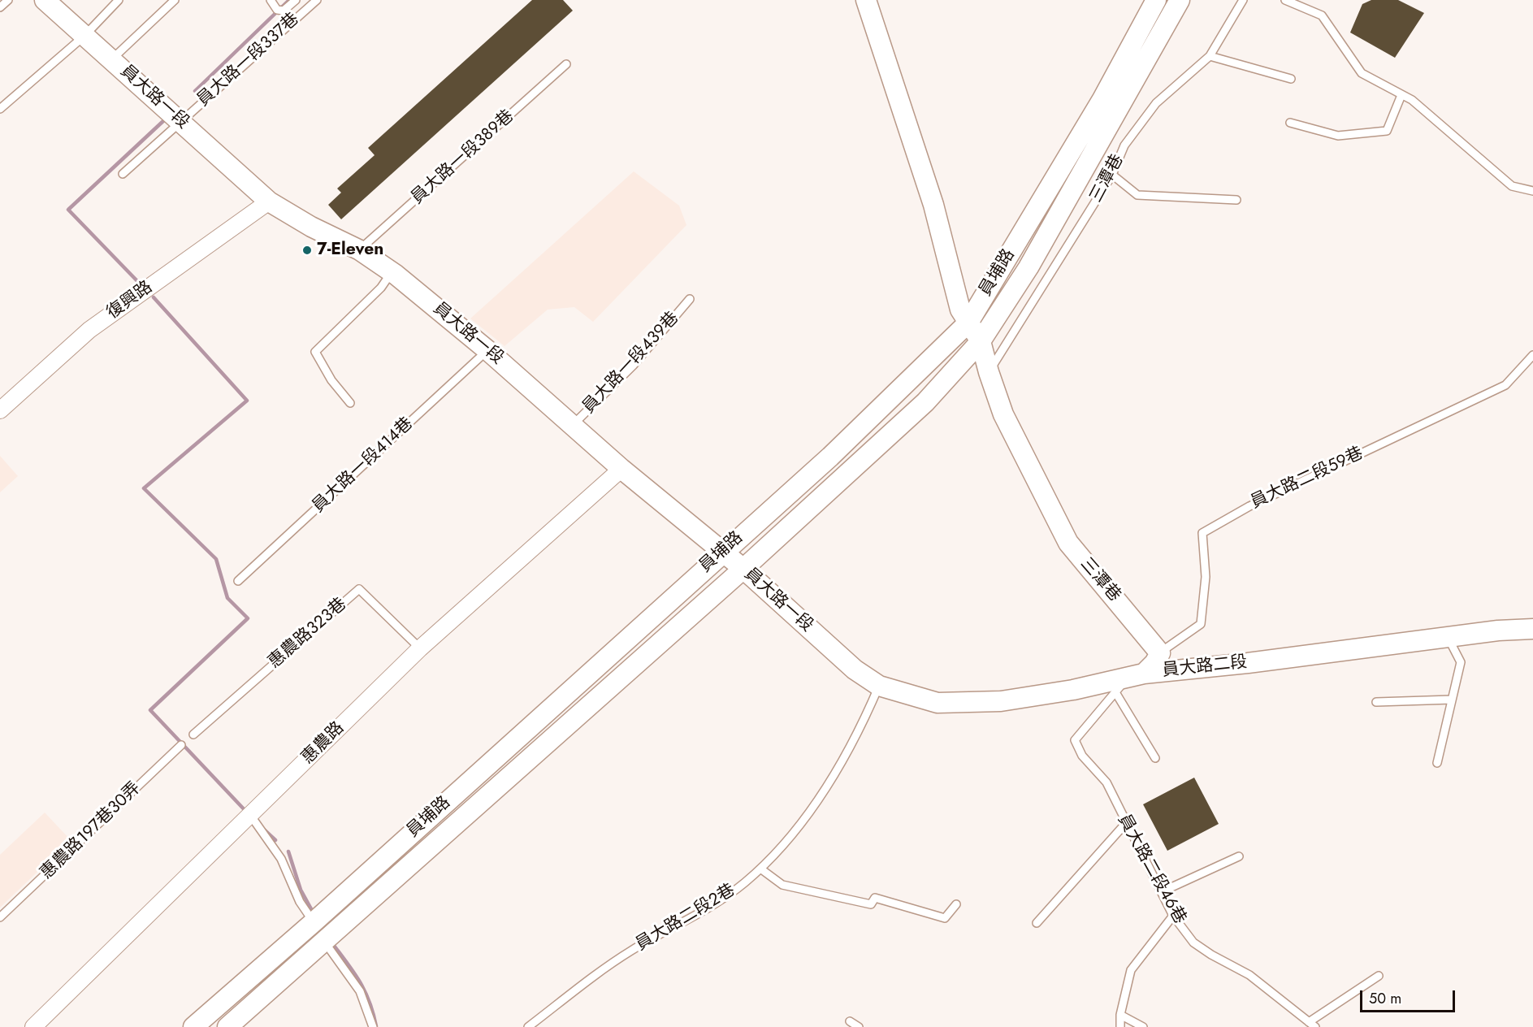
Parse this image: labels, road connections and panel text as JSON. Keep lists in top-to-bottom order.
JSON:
{
  "streets": {
    "street": [
      "員大路一段",
      "三潭巷",
      "員埔路",
      "復興路",
      "員大路二段",
      "惠農路"
    ],
    "lane": [
      "員大路一段337巷",
      "員大路一段389巷",
      "員大路一段439巷",
      "員大路一段414巷",
      "員大路二段59巷",
      "惠農路323巷",
      "惠農路197巷30弄",
      "員大路二段46巷",
      "員大路二段2巷"
    ]
  },
  "crossings": [
    ["員大路一段337巷", "員大路一段"],
    ["員大路一段", "員大路一段389巷"],
    ["員大路一段", "員埔路"],
    ["員大路一段", "復興路"],
    ["員大路一段", "員大路一段439巷"],
    ["員大路一段", "員大路一段414巷"],
    ["員大路一段", "員大路二段"],
    ["員大路一段", "惠農路"],
    ["員大路一段", "員大路二段2巷"],
    ["三潭巷", "員埔路"],
    ["三潭巷", "員大路二段59巷"],
    ["惠農路323巷", "惠農路"],
    ["員大路二段", "員大路二段46巷"],
    ["員大路二段", "員大路二段2巷"]
  ],
  "places": ["7-Eleven"],
  "scale_bar": "50 m"
}
